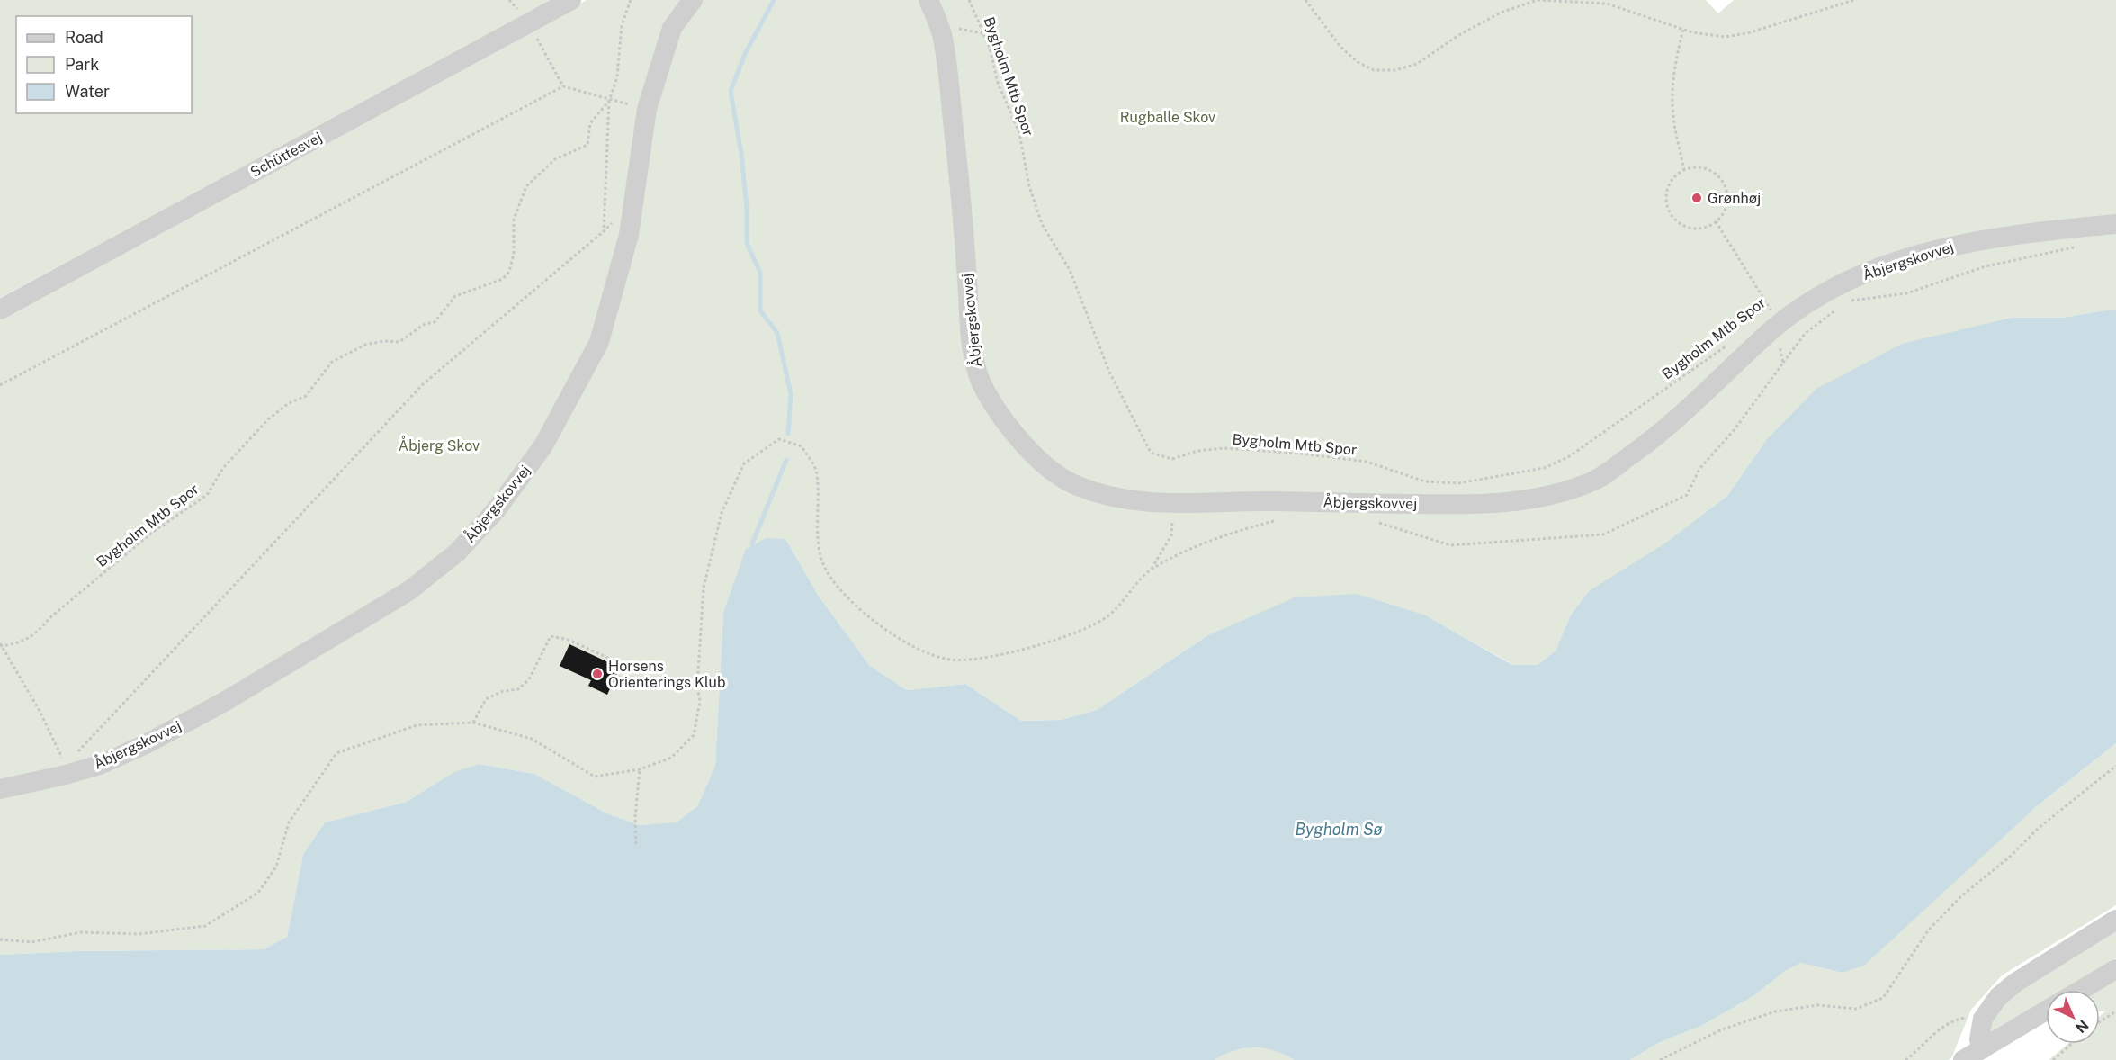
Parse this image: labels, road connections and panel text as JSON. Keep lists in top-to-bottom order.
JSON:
{
  "streets": {
    "street": ["Schüttesvej", "Åbjergskovvej"],
    "path": ["Bygholm Mtb Spor"]
  },
  "crossings": [
    ["Bygholm Mtb Spor", "Åbjergskovvej"]
  ],
  "water": ["Bygholm Sø"],
  "parks": ["Rugballe Skov", "Åbjerg Skov"],
  "places": ["Grønhøj", "Horsens Orienterings Klub"],
  "legend": ["Road", "Park", "Water"],
  "north": "bottom right"
}
